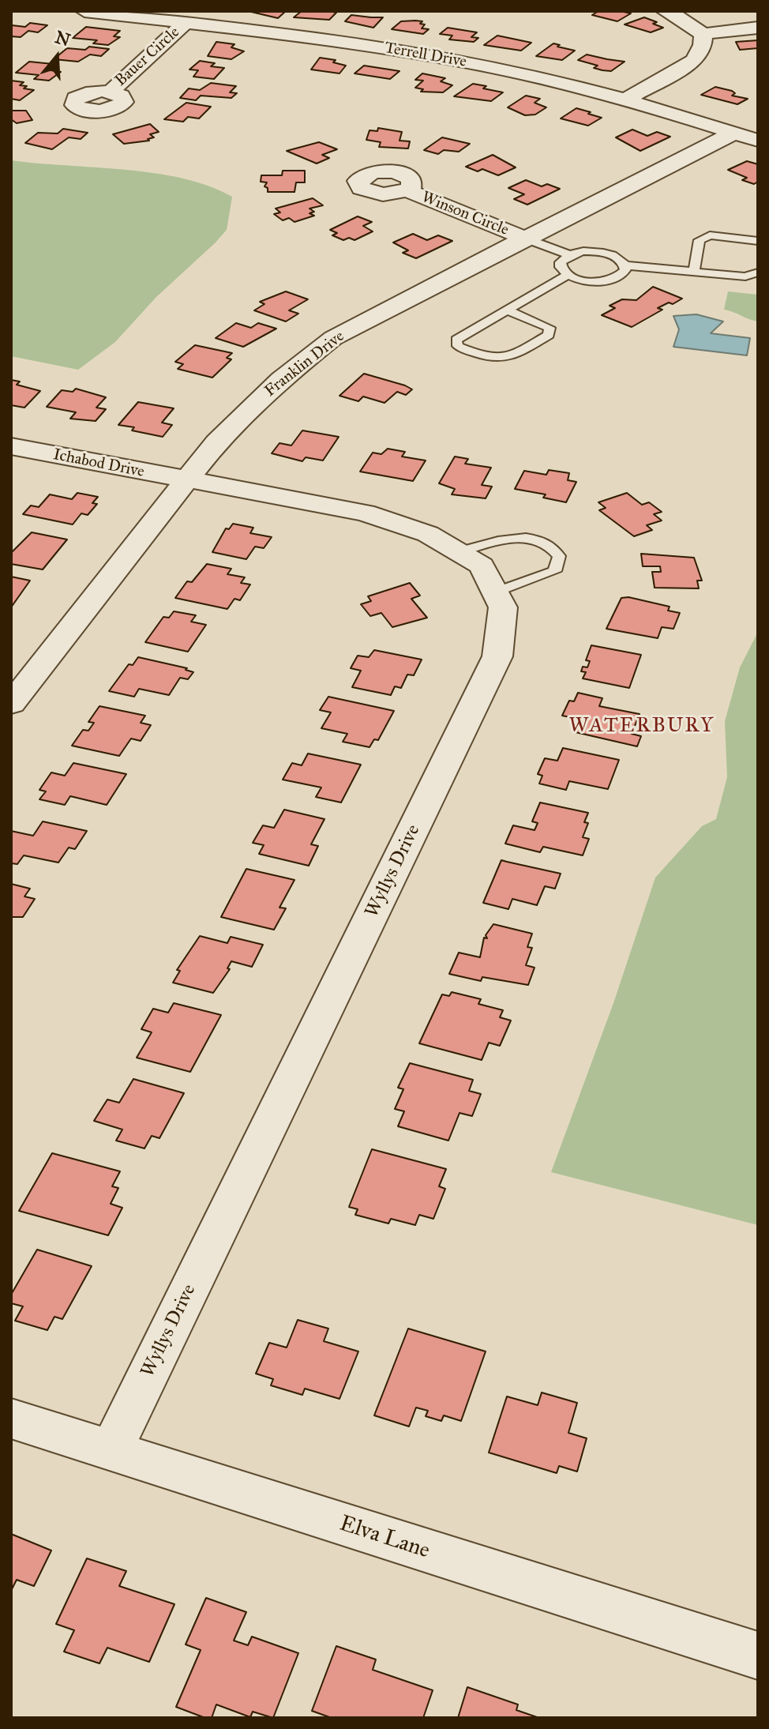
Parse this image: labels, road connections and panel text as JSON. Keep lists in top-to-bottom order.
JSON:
{
  "streets": {
    "street": [
      "Terrell Drive",
      "Bauer Circle",
      "Winson Circle",
      "Franklin Drive",
      "Ichabod Drive",
      "Wyllys Drive",
      "Elva Lane"
    ]
  },
  "crossings": [
    ["Terrell Drive", "Bauer Circle"],
    ["Terrell Drive", "Franklin Drive"],
    ["Winson Circle", "Franklin Drive"],
    ["Franklin Drive", "Ichabod Drive"],
    ["Franklin Drive", "Wyllys Drive"],
    ["Ichabod Drive", "Wyllys Drive"],
    ["Wyllys Drive", "Elva Lane"]
  ],
  "districts": ["WATERBURY"],
  "north": "top"
}
